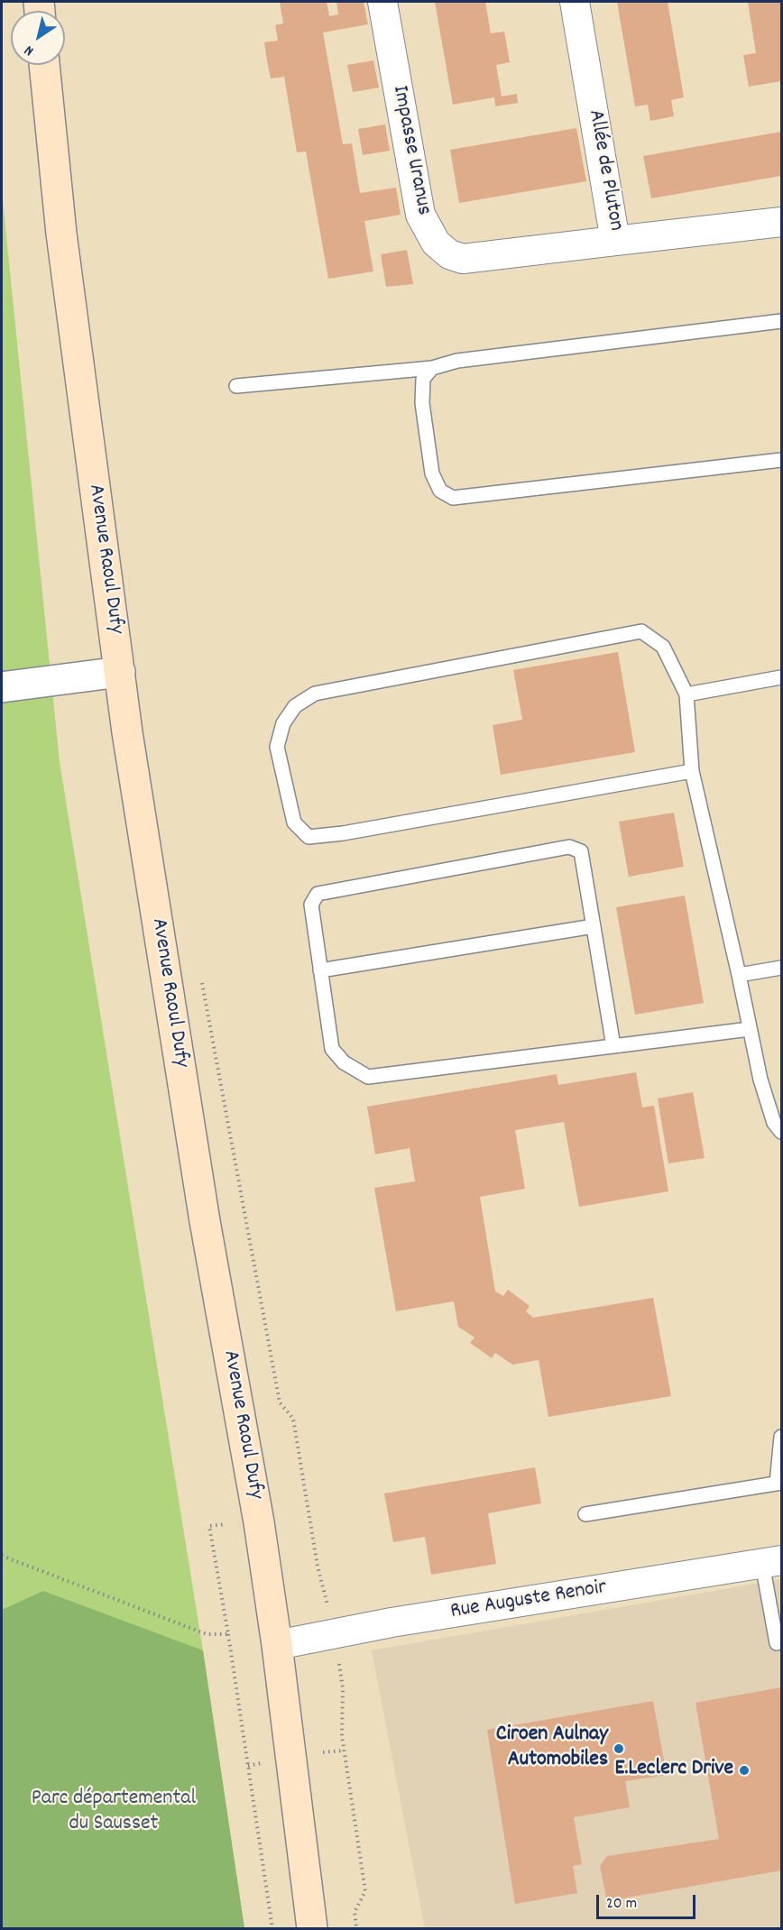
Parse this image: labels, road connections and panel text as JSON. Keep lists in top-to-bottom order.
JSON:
{
  "streets": {
    "main road": ["Avenue Raoul Dufy"],
    "street": ["Impasse Uranus", "Allée de Pluton", "Rue Auguste Renoir"]
  },
  "crossings": [
    ["Impasse Uranus", "Allée de Pluton"],
    ["Avenue Raoul Dufy", "Rue Auguste Renoir"]
  ],
  "parks": ["Parc départemental du Sausset"],
  "places": ["Ciroen Aulnay Automobiles", "E.Leclerc Drive"],
  "scale_bar": "20 m",
  "north": "bottom left"
}
